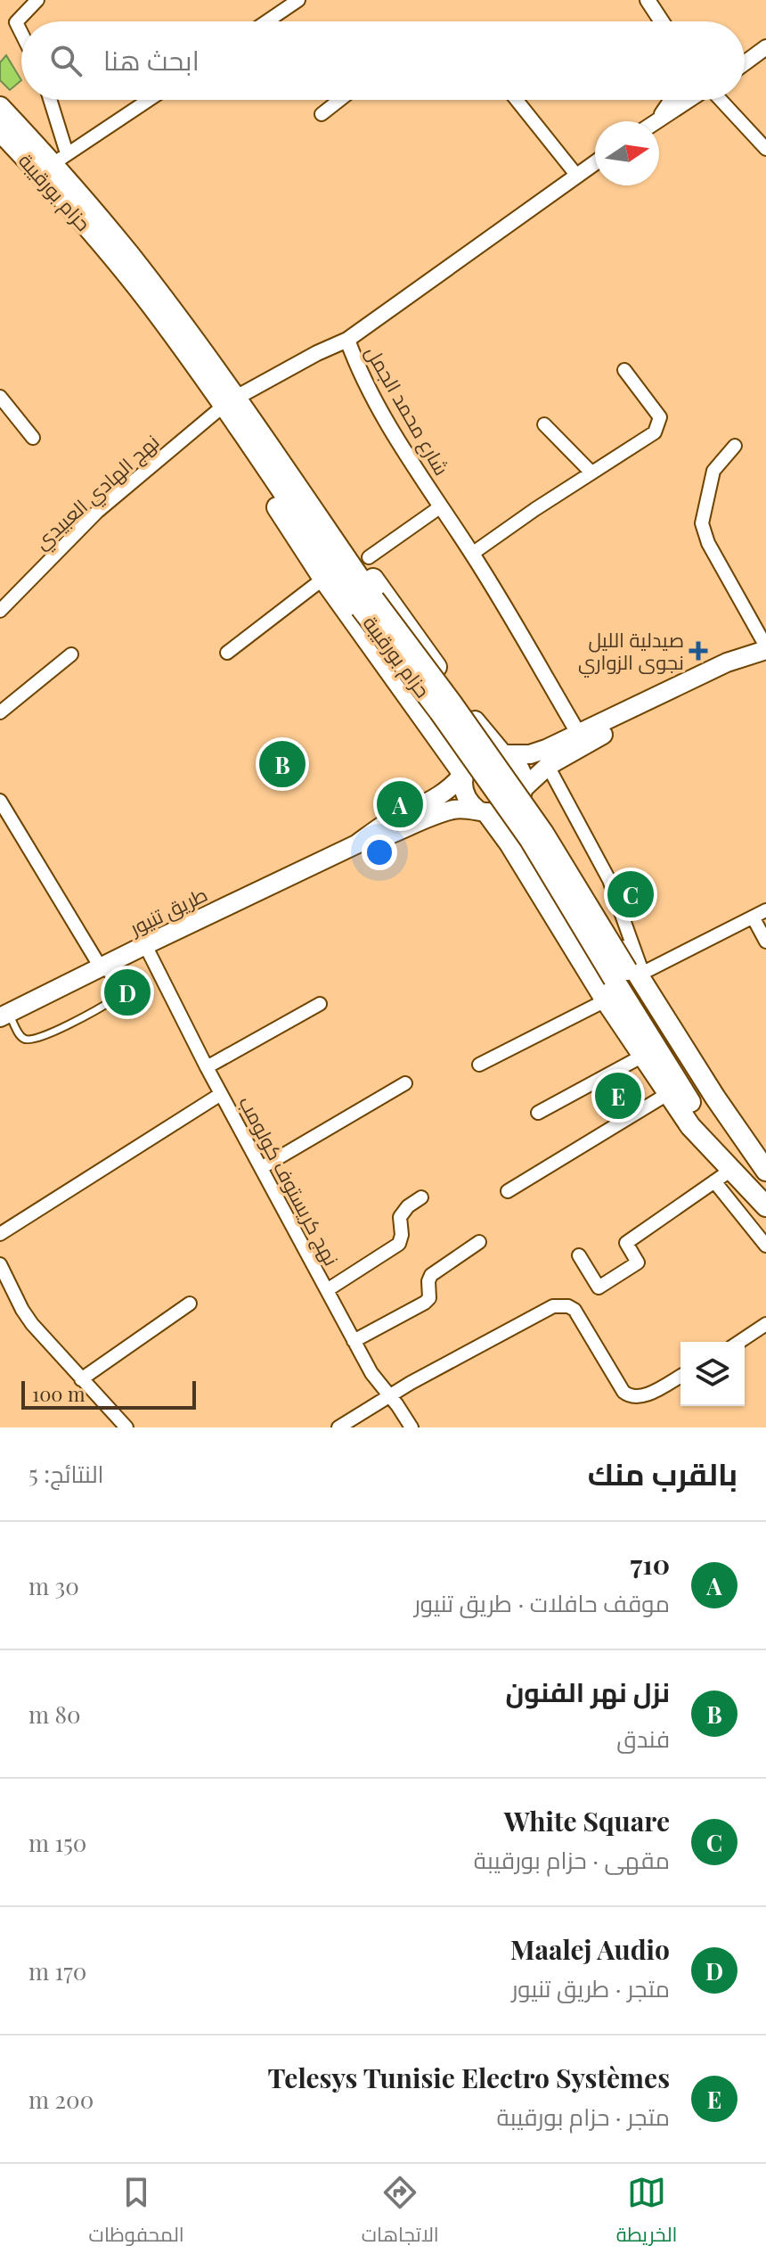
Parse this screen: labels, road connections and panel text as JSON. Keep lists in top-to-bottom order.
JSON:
{
  "streets": {
    "highway": ["حزام بورقيبة"],
    "main road": ["طريق تنيور"],
    "street": ["شارع محمد الجمل", "نهج الهادي العبيدي", "نهج كريستوف كولومب"]
  },
  "crossings": [
    ["حزام بورقيبة", "نهج الهادي العبيدي"],
    ["طريق تنيور", "نهج كريستوف كولومب"]
  ],
  "places": {
    "health": ["صيدلية الليل نجوى الزواري"]
  },
  "scale_bar": "100 m",
  "north": "right",
  "page": {
    "search": "ابحث هنا",
    "pins": [
      "B",
      "A",
      "C",
      "D",
      "E"
    ],
    "scale": "100 m",
    "heading": ["بالقرب منك", "النتائج: 5"],
    "list": [
      {
        "mark": "A",
        "name": "710",
        "note": "موقف حافلات · طريق تنيور",
        "value": "30 m"
      },
      {
        "mark": "B",
        "name": "نزل نهر الفنون",
        "note": "فندق",
        "value": "80 m"
      },
      {
        "mark": "C",
        "name": "White Square",
        "note": "مقهى · حزام بورقيبة",
        "value": "150 m"
      },
      {
        "mark": "D",
        "name": "Maalej Audio",
        "note": "متجر · طريق تنيور",
        "value": "170 m"
      },
      {
        "mark": "E",
        "name": "Telesys Tunisie Electro Systèmes",
        "note": "متجر · حزام بورقيبة",
        "value": "200 m"
      }
    ],
    "nav": ["الخريطة", "الاتجاهات", "المحفوظات"]
  }
}
